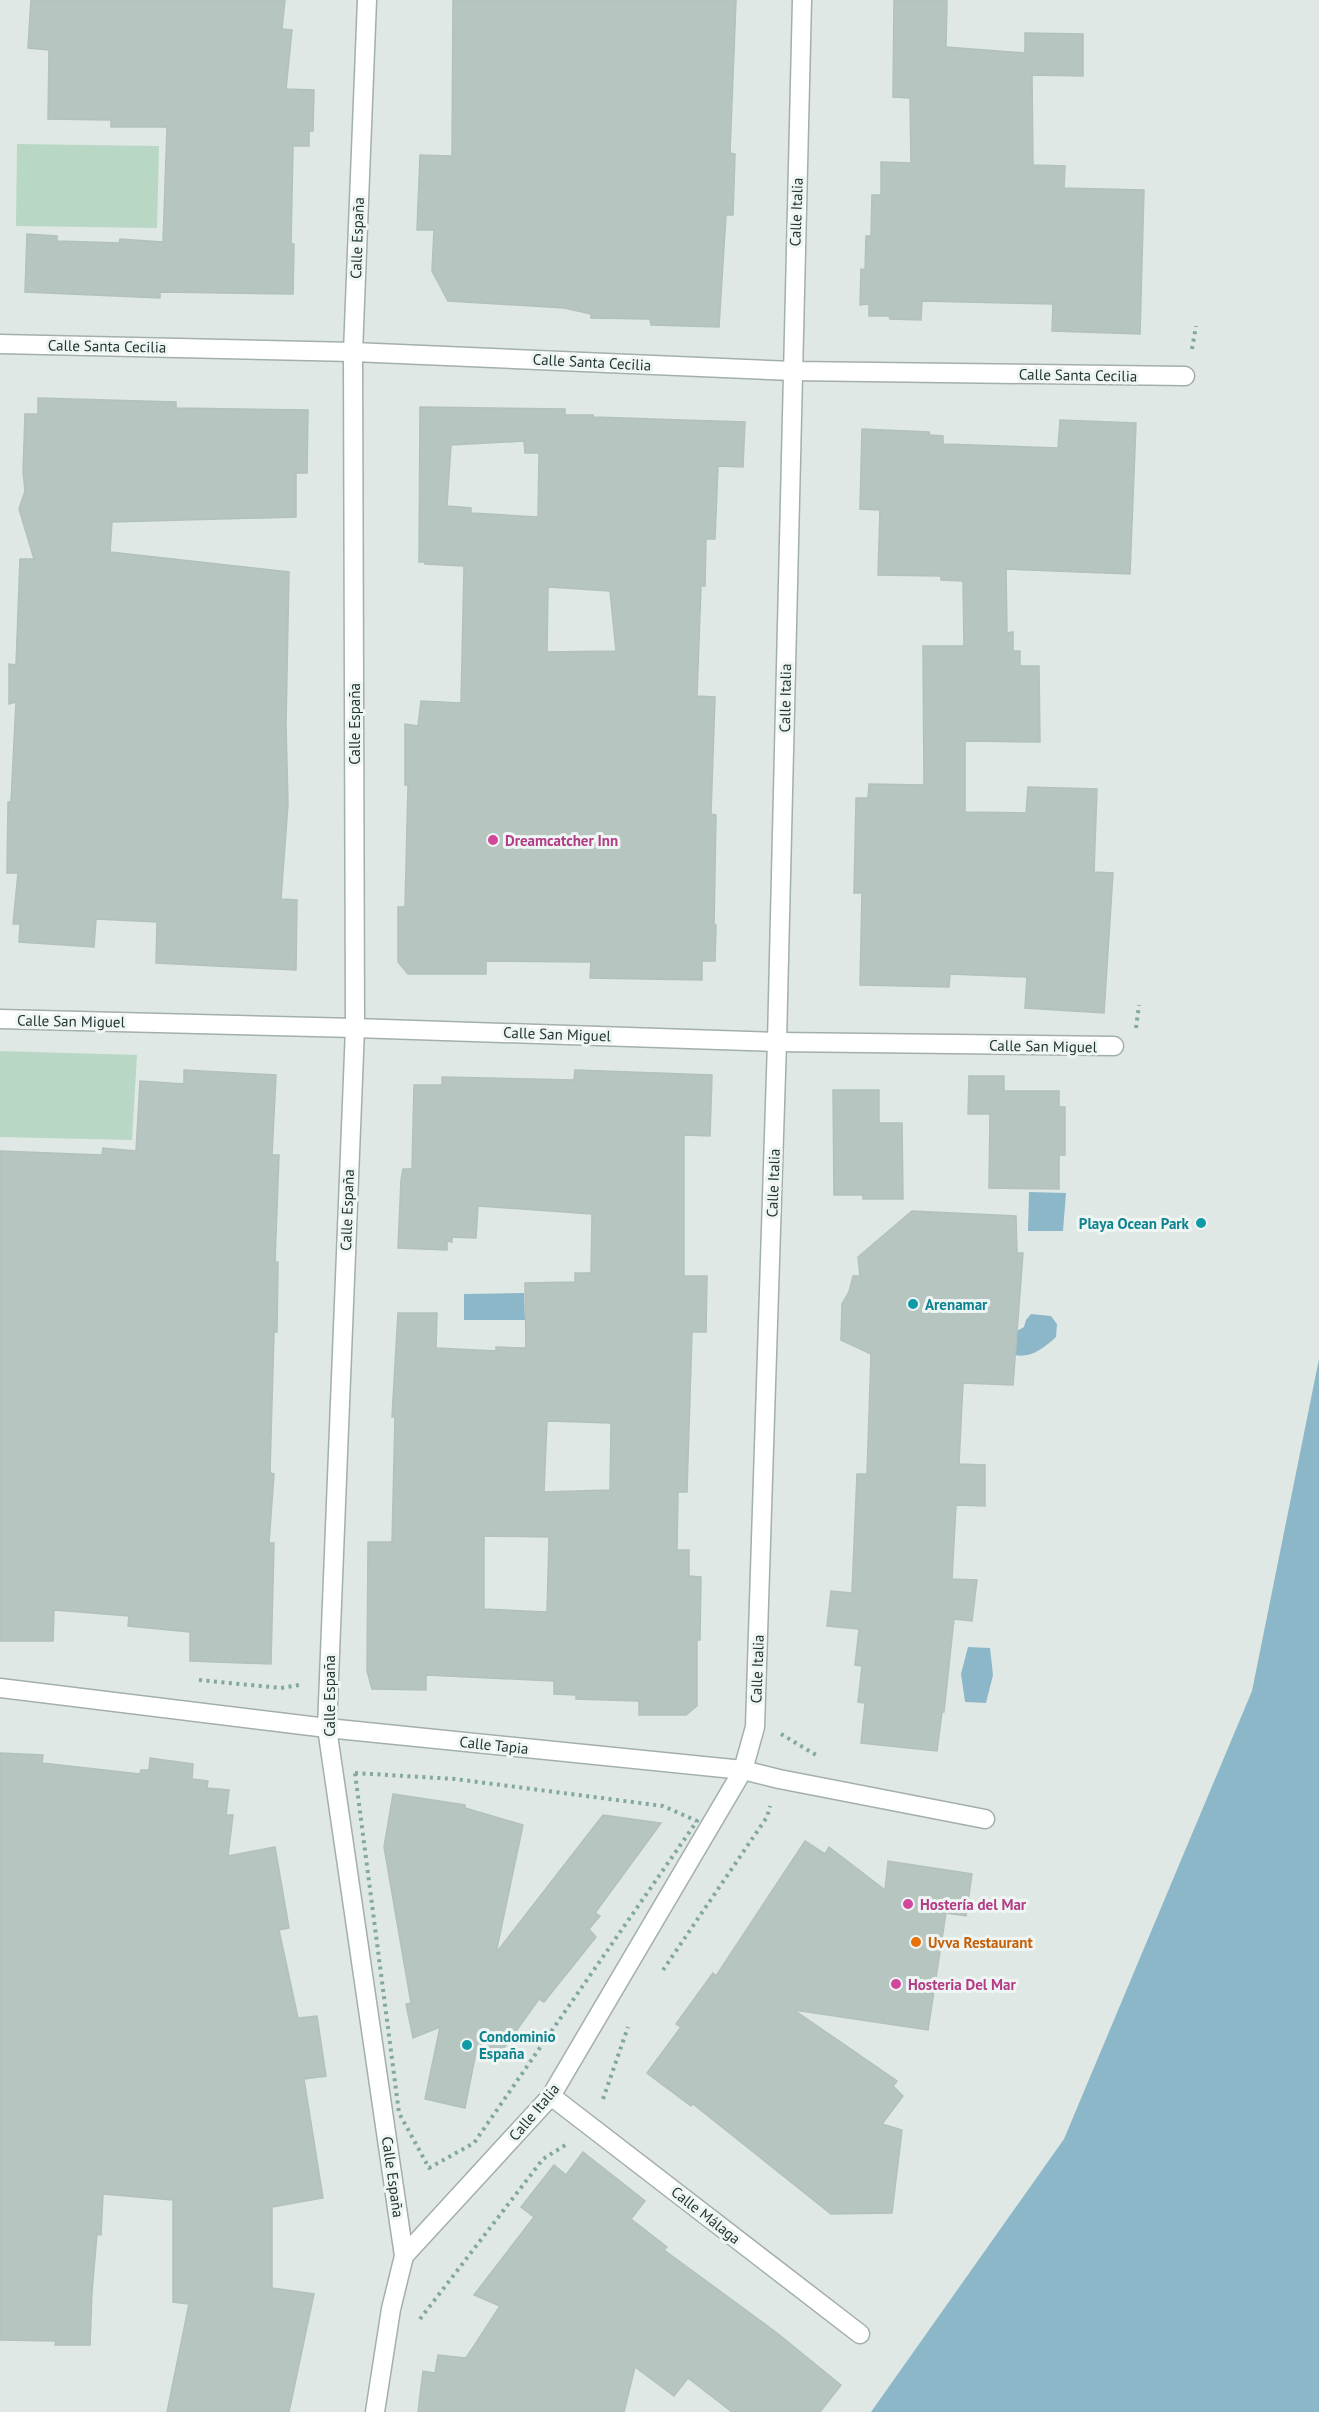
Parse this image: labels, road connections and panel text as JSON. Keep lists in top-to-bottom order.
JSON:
{
  "streets": {
    "street": [
      "Calle Italia",
      "Calle España",
      "Calle Santa Cecilia",
      "Calle San Miguel",
      "Calle Tapia",
      "Calle Málaga"
    ]
  },
  "crossings": [
    ["Calle Italia", "Calle España"],
    ["Calle Italia", "Calle Santa Cecilia"],
    ["Calle Italia", "Calle San Miguel"],
    ["Calle Italia", "Calle Tapia"],
    ["Calle Italia", "Calle Málaga"],
    ["Calle España", "Calle Santa Cecilia"],
    ["Calle España", "Calle San Miguel"],
    ["Calle España", "Calle Tapia"]
  ],
  "places": [
    "Dreamcatcher Inn",
    "Playa Ocean Park",
    "Arenamar",
    "Hostería del Mar",
    "Uvva Restaurant",
    "Hosteria Del Mar",
    "Condominio España"
  ]
}
